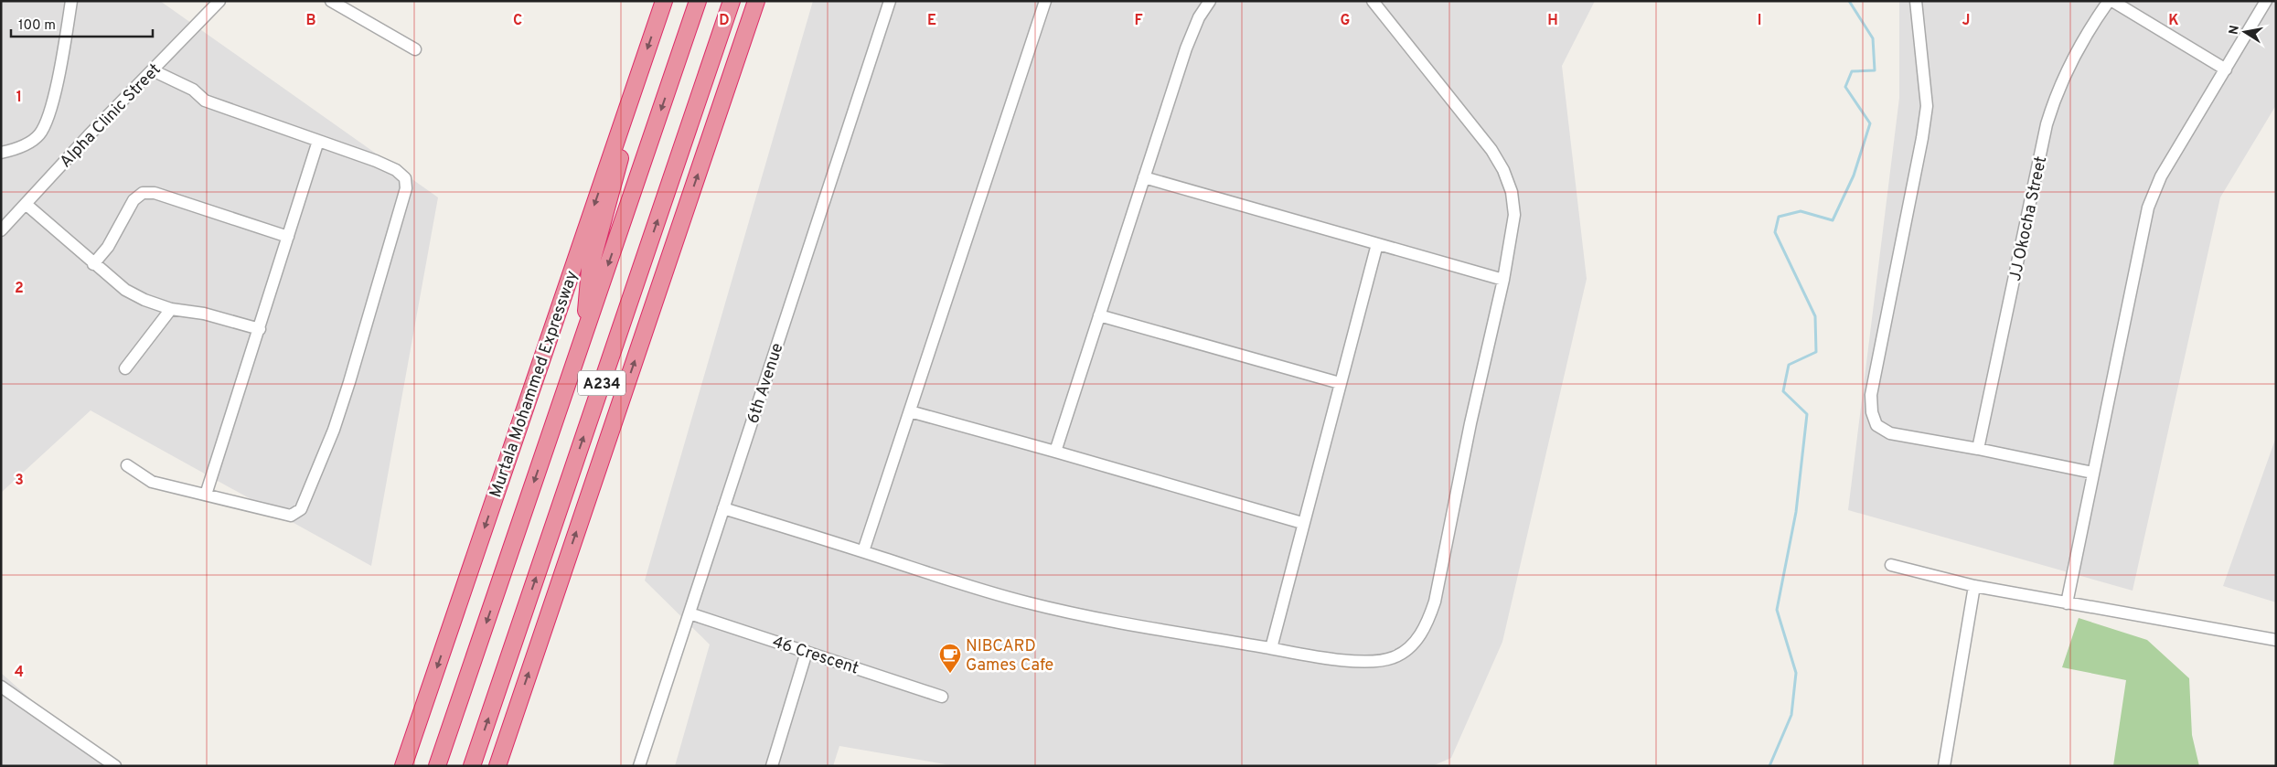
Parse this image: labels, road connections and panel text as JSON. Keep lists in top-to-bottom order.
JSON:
{
  "streets": {
    "highway": ["A234", "Murtala Mohammed Expressway"],
    "street": [
      "Alpha Clinic Street",
      "JJ Okocha Street",
      "6th Avenue",
      "46 Crescent"
    ]
  },
  "crossings": [
    ["6th Avenue", "46 Crescent"]
  ],
  "places": {
    "cafe": ["NIBCARD Games Cafe"]
  },
  "scale_bar": "100 m",
  "north": "left",
  "grid": {
    "columns": [
      "B",
      "C",
      "D",
      "E",
      "F",
      "G",
      "H",
      "I",
      "J",
      "K"
    ],
    "rows": [
      "1",
      "2",
      "3",
      "4"
    ]
  }
}
